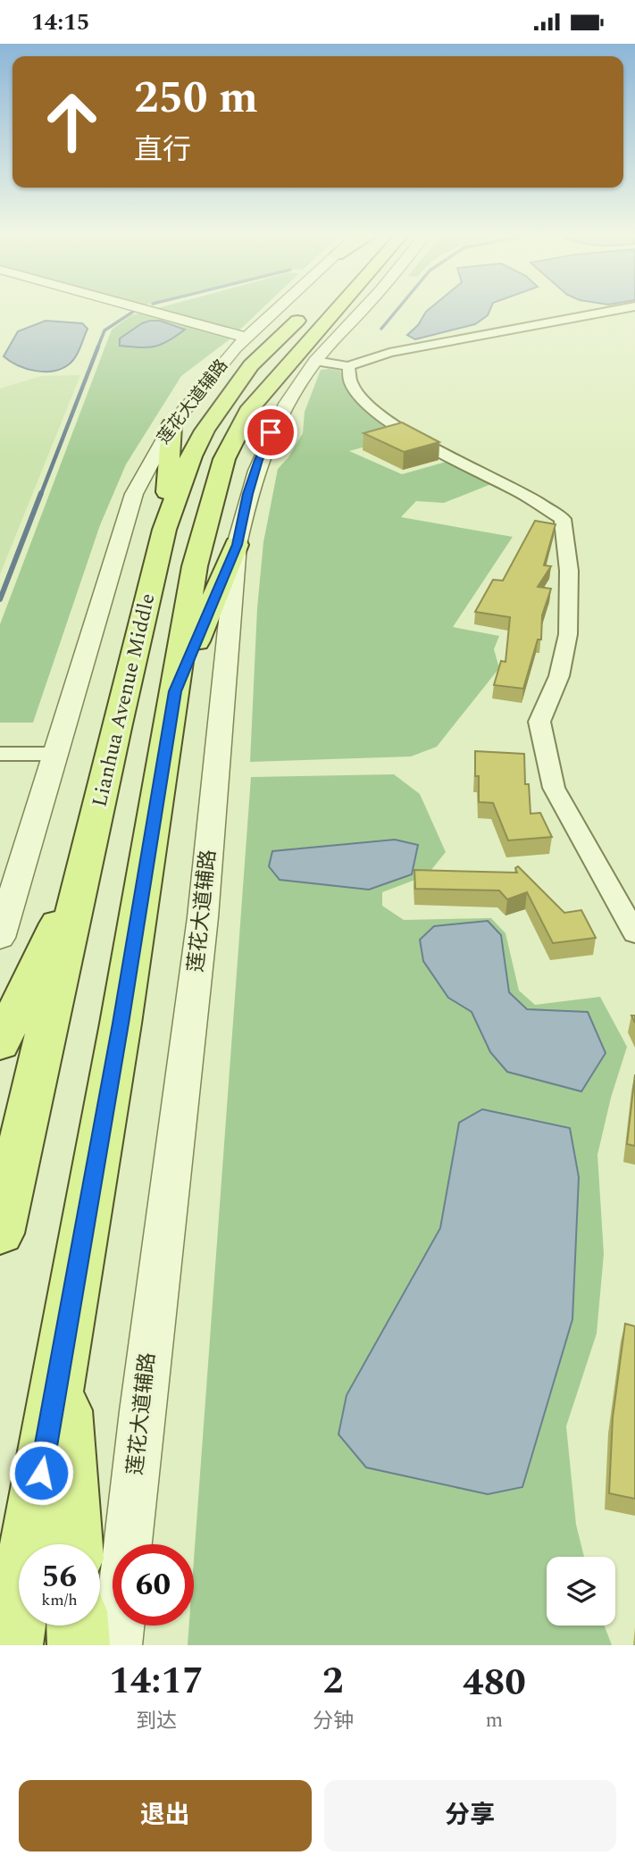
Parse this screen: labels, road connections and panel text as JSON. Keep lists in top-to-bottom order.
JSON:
{
  "streets": {
    "main road": ["Lianhua Avenue Middle"],
    "street": ["莲花大道辅路"]
  },
  "crossings": [
    ["莲花大道辅路", "Lianhua Avenue Middle"]
  ],
  "page": {
    "status": "14:15",
    "turn": ["250 m", "直行"],
    "speed": "56 km/h",
    "limit": "60",
    "eta": [
      "14:17",
      "到达",
      "2",
      "分钟",
      "480",
      "m"
    ],
    "buttons": ["退出", "分享"]
  }
}
